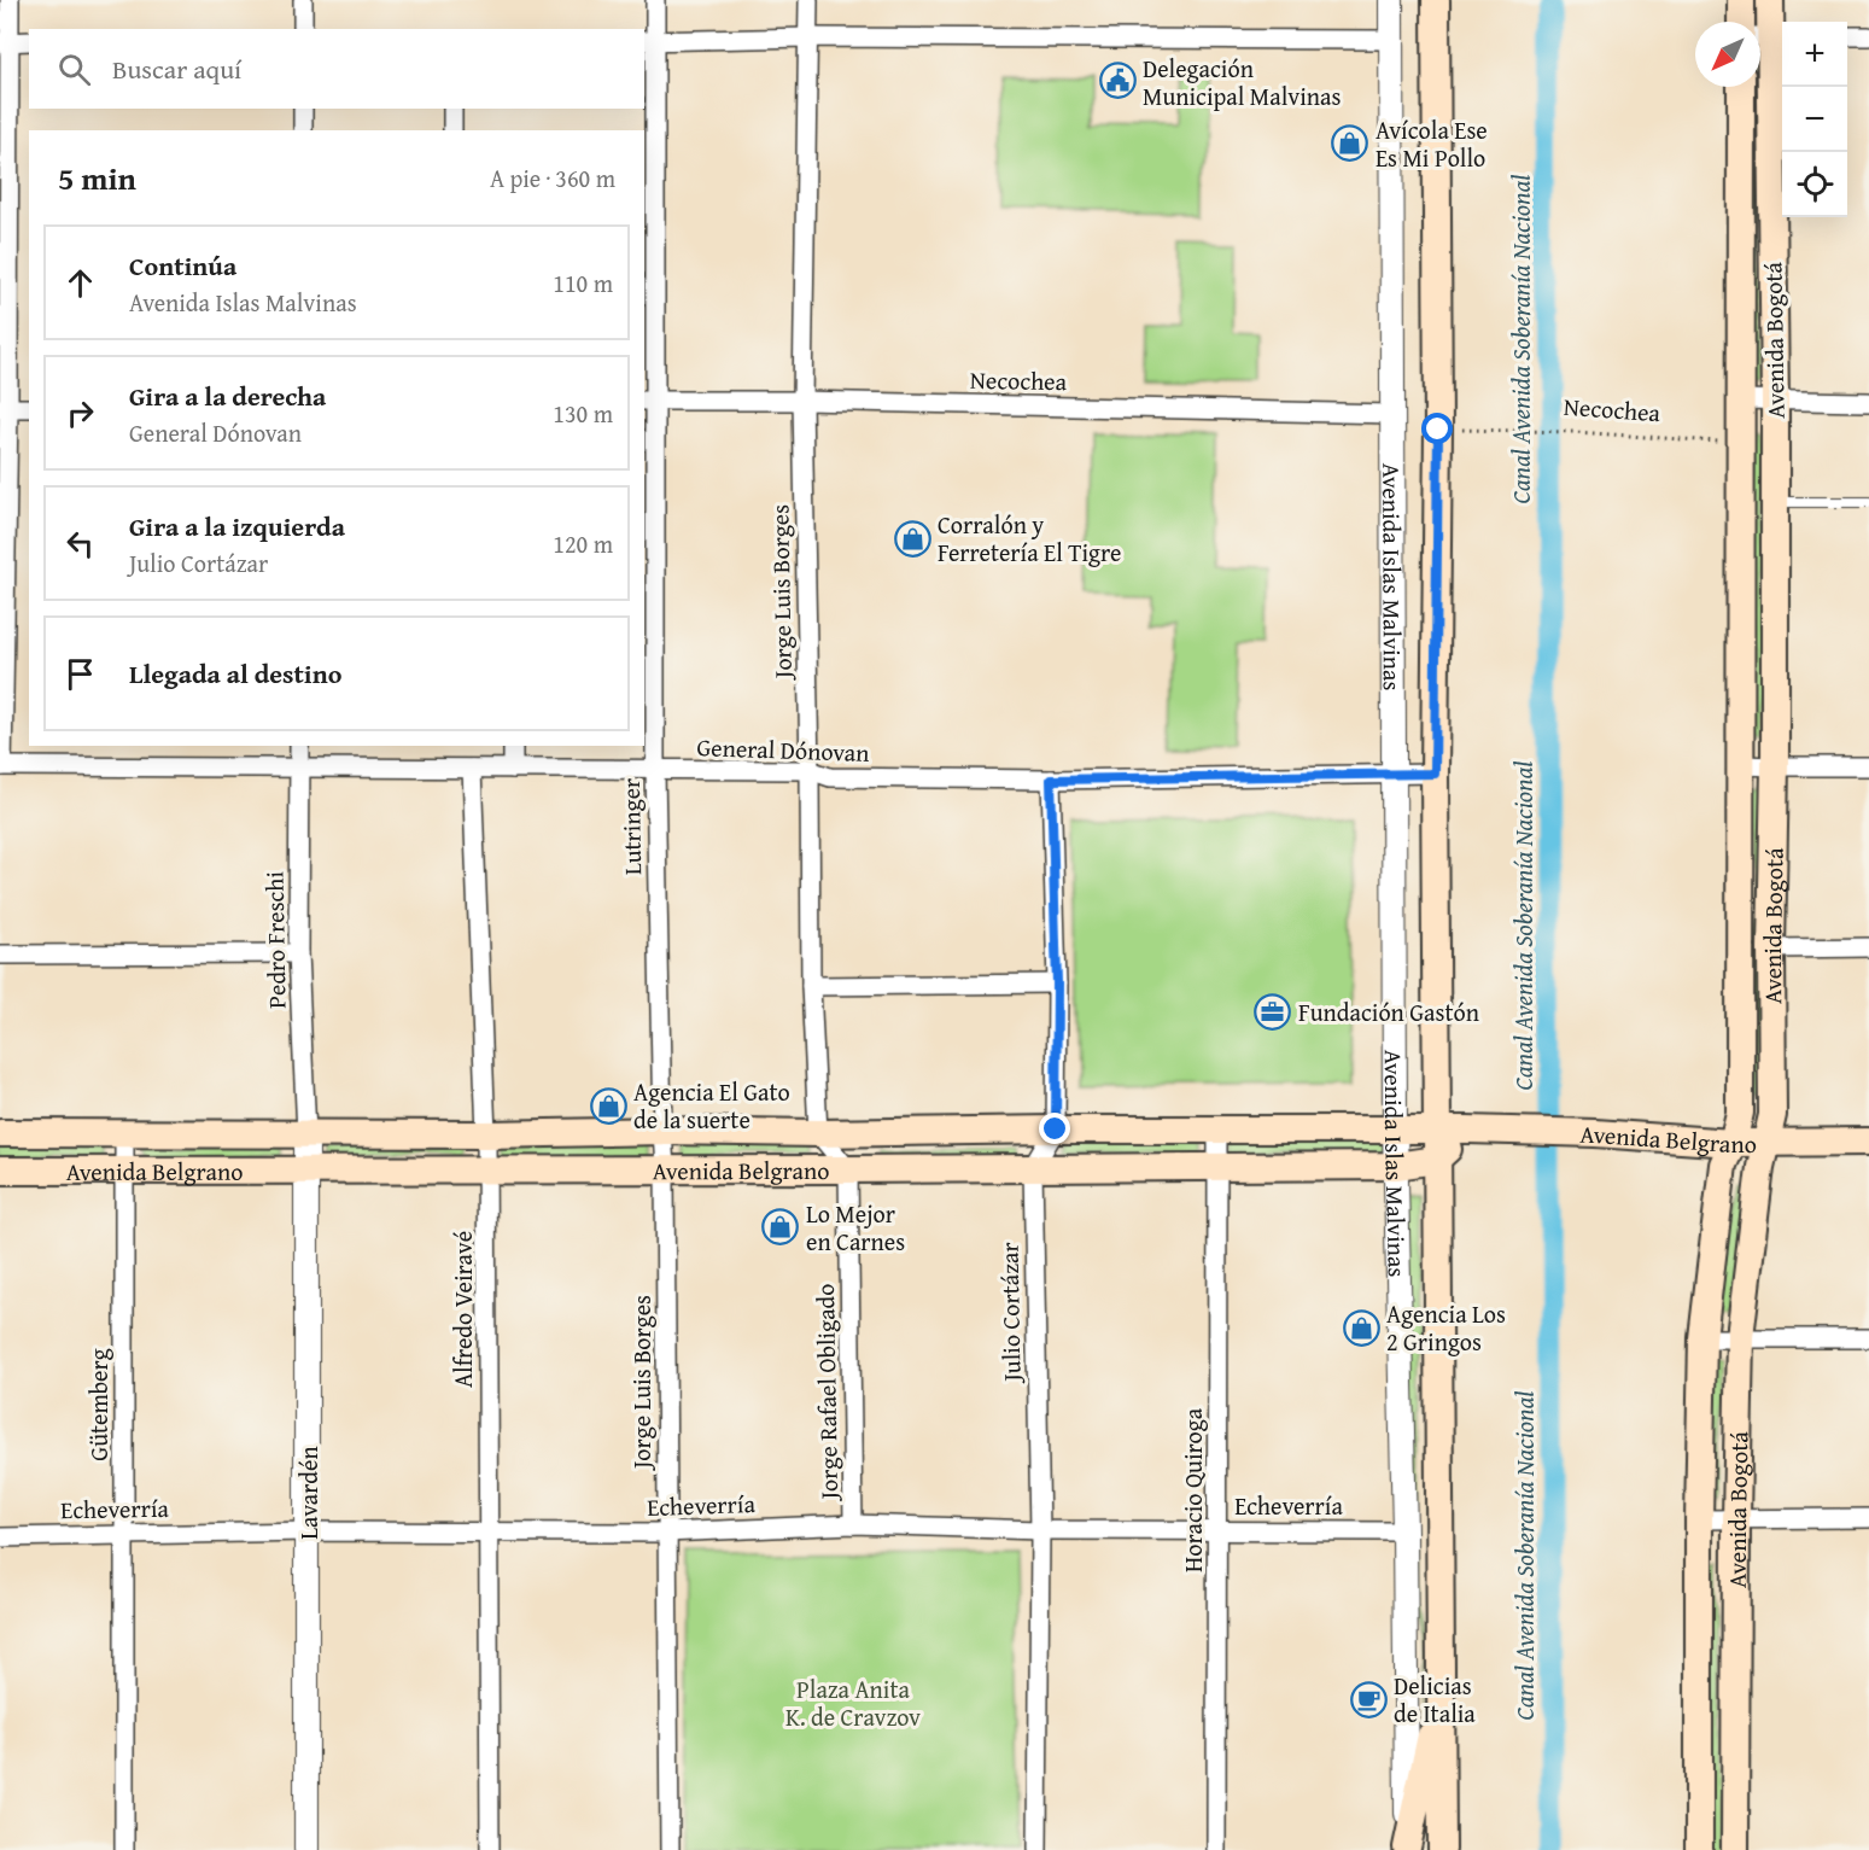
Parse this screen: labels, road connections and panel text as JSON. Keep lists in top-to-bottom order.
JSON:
{
  "streets": {
    "main road": ["Avenida Bogotá", "Avenida Islas Malvinas", "Avenida Belgrano"],
    "street": [
      "Necochea",
      "Jorge Luis Borges",
      "General Dónovan",
      "Lutringer",
      "Pedro Freschi",
      "Alfredo Veiravé",
      "Julio Cortázar",
      "Jorge Rafael Obligado",
      "Gütemberg",
      "Horacio Quiroga",
      "Lavardén",
      "Echeverría"
    ]
  },
  "crossings": [
    ["Avenida Bogotá", "Necochea"],
    ["Avenida Bogotá", "Avenida Belgrano"],
    ["Necochea", "Avenida Islas Malvinas"],
    ["Necochea", "Jorge Luis Borges"],
    ["Necochea", "Lutringer"],
    ["Avenida Islas Malvinas", "General Dónovan"],
    ["Avenida Islas Malvinas", "Avenida Belgrano"],
    ["Avenida Islas Malvinas", "Echeverría"],
    ["Jorge Luis Borges", "General Dónovan"],
    ["Jorge Luis Borges", "Lutringer"],
    ["Jorge Luis Borges", "Avenida Belgrano"],
    ["Jorge Luis Borges", "Echeverría"],
    ["General Dónovan", "Lutringer"],
    ["General Dónovan", "Pedro Freschi"],
    ["General Dónovan", "Alfredo Veiravé"],
    ["Lutringer", "Avenida Belgrano"],
    ["Pedro Freschi", "Avenida Belgrano"],
    ["Pedro Freschi", "Lavardén"],
    ["Avenida Belgrano", "Alfredo Veiravé"],
    ["Avenida Belgrano", "Julio Cortázar"],
    ["Avenida Belgrano", "Jorge Rafael Obligado"],
    ["Avenida Belgrano", "Gütemberg"],
    ["Avenida Belgrano", "Horacio Quiroga"],
    ["Avenida Belgrano", "Lavardén"],
    ["Alfredo Veiravé", "Echeverría"],
    ["Julio Cortázar", "Echeverría"],
    ["Jorge Rafael Obligado", "Echeverría"],
    ["Gütemberg", "Echeverría"],
    ["Horacio Quiroga", "Echeverría"],
    ["Lavardén", "Echeverría"]
  ],
  "water": ["Canal Avenida Soberanía Nacional"],
  "parks": ["Plaza Anita K. de Cravzov"],
  "places": {
    "public building": ["Delegación Municipal Malvinas"],
    "shop": [
      "Avícola Ese Es Mi Pollo",
      "Corralón y Ferretería El Tigre",
      "Agencia El Gato de la suerte",
      "Lo Mejor en Carnes",
      "Agencia Los 2 Gringos"
    ],
    "office": ["Fundación Gastón"],
    "cafe": ["Delicias de Italia"]
  },
  "north": "bottom left",
  "page": {
    "map_buttons": ["+", "−"],
    "search": "Buscar aquí",
    "heading": ["5 min", "A pie · 360 m"],
    "list": [
      ["Continúa", "Avenida Islas Malvinas", "110 m"],
      ["Gira a la derecha", "General Dónovan", "130 m"],
      ["Gira a la izquierda", "Julio Cortázar", "120 m"],
      "Llegada al destino"
    ]
  }
}
